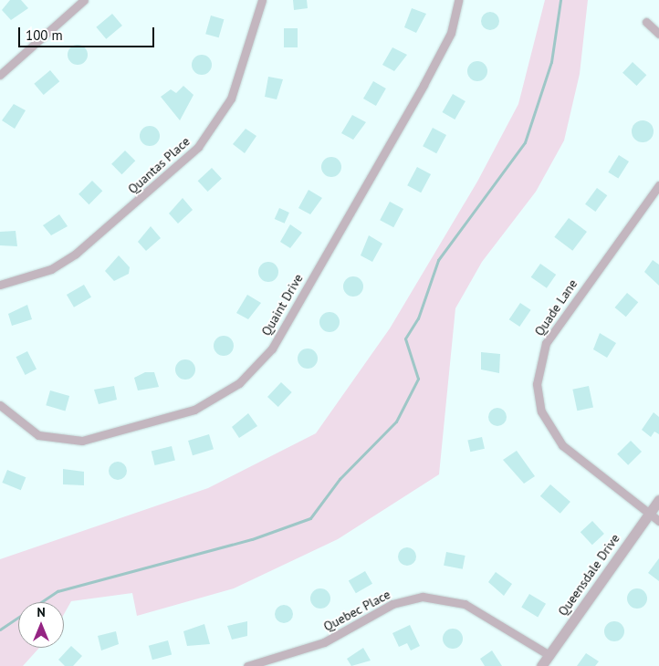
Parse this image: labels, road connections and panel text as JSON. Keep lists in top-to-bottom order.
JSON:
{
  "streets": {
    "street": [
      "Quantas Place",
      "Quaint Drive",
      "Quade Lane",
      "Queensdale Drive",
      "Quebec Place"
    ]
  },
  "crossings": [
    ["Quade Lane", "Queensdale Drive"],
    ["Queensdale Drive", "Quebec Place"]
  ],
  "scale_bar": "100 m",
  "north": "top"
}
